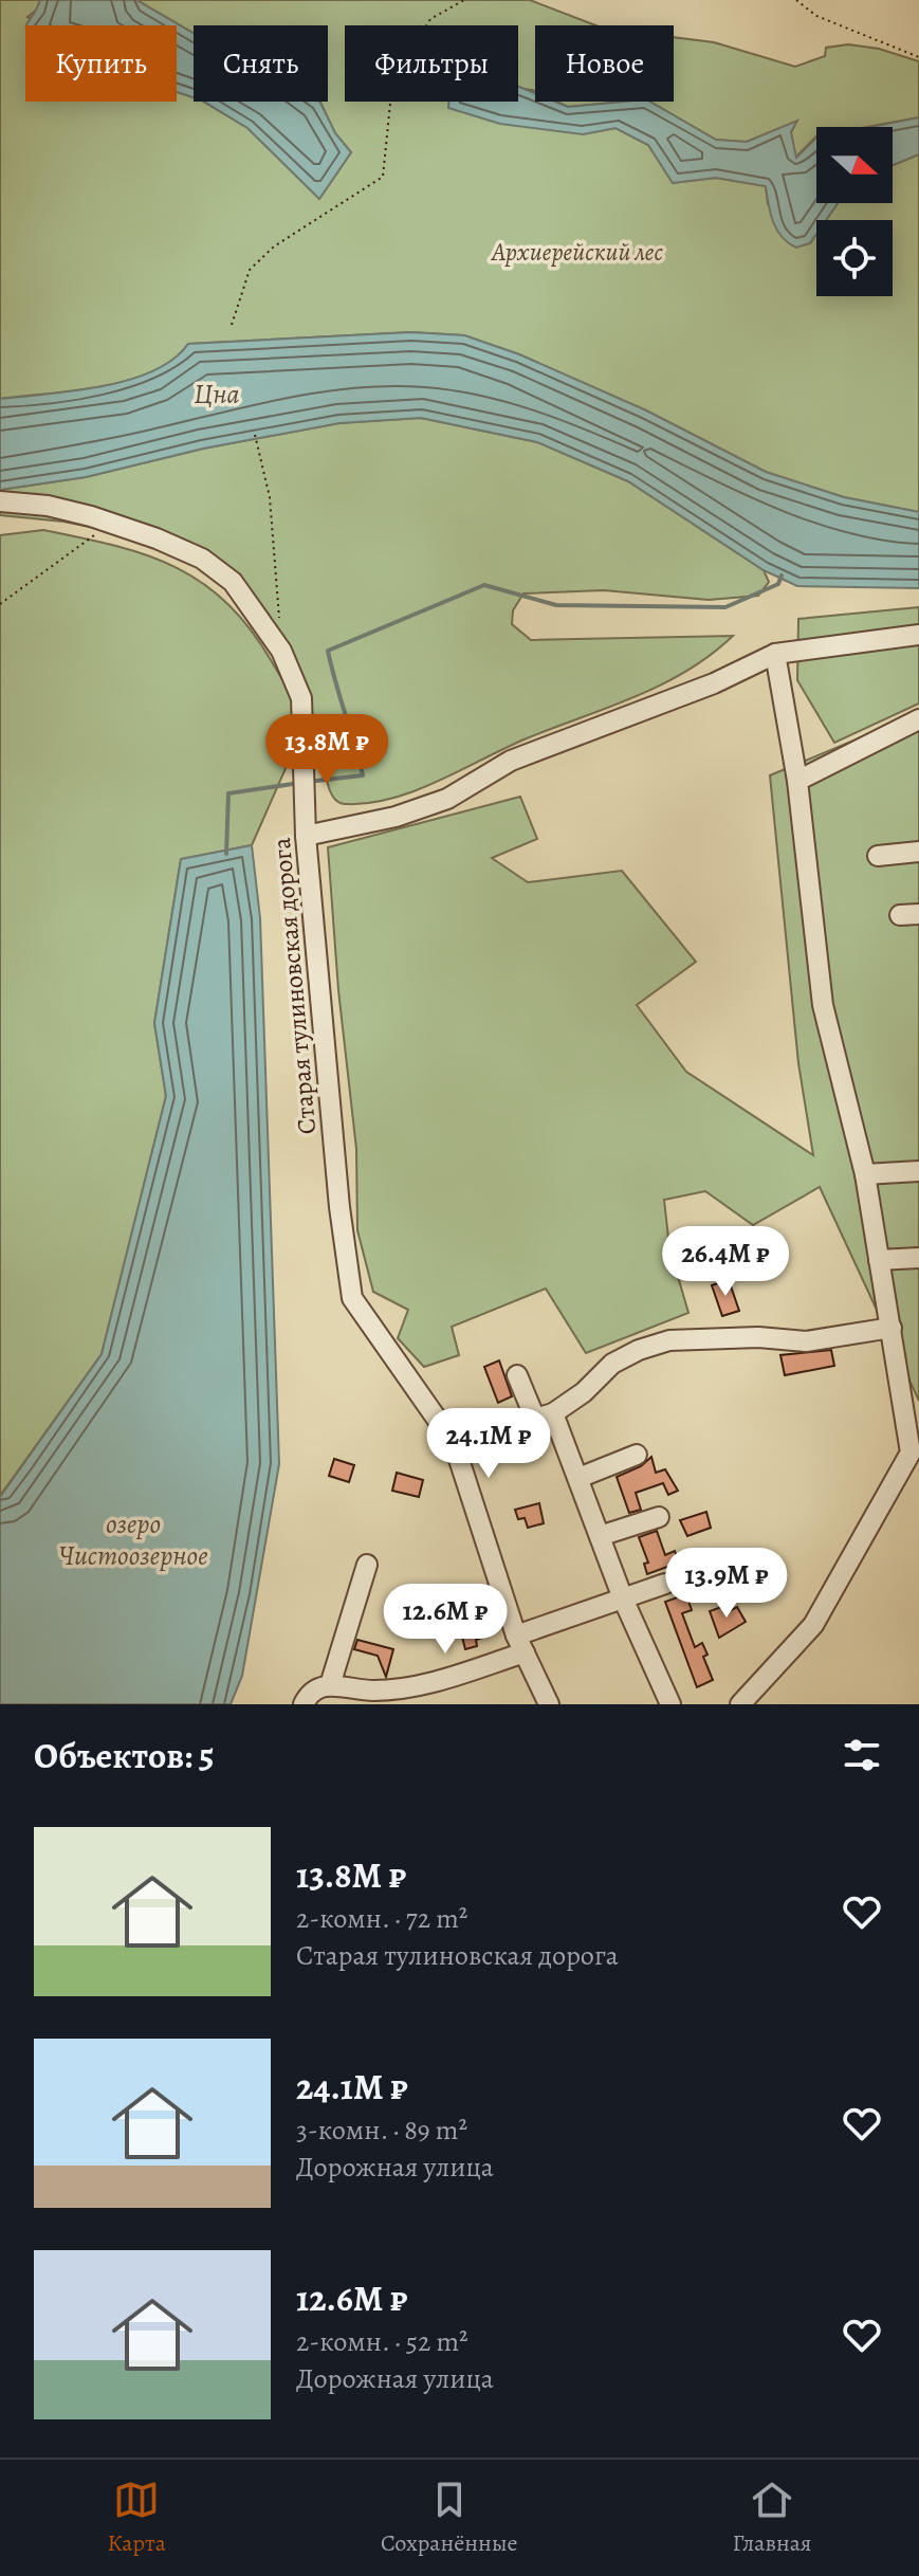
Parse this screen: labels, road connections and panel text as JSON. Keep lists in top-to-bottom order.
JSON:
{
  "streets": {
    "street": ["Старая тулиновская дорога"]
  },
  "water": ["Цна", "озеро Чистоозерное"],
  "parks": ["Архиерейский лес"],
  "north": "right",
  "page": {
    "chip": [
      "Купить",
      "Снять",
      "Фильтры",
      "Новое"
    ],
    "price": [
      "13.8M ₽",
      "26.4M ₽",
      "24.1M ₽",
      "13.9M ₽",
      "12.6M ₽"
    ],
    "heading": "Объектов: 5",
    "list": [
      {
        "name": "13.8M ₽",
        "note": "2-комн. · 72 m² · Старая тулиновская дорога"
      },
      {
        "name": "24.1M ₽",
        "note": "3-комн. · 89 m² · Дорожная улица"
      },
      {
        "name": "12.6M ₽",
        "note": "2-комн. · 52 m² · Дорожная улица"
      }
    ],
    "tabs": ["Карта", "Сохранённые", "Главная"]
  }
}
